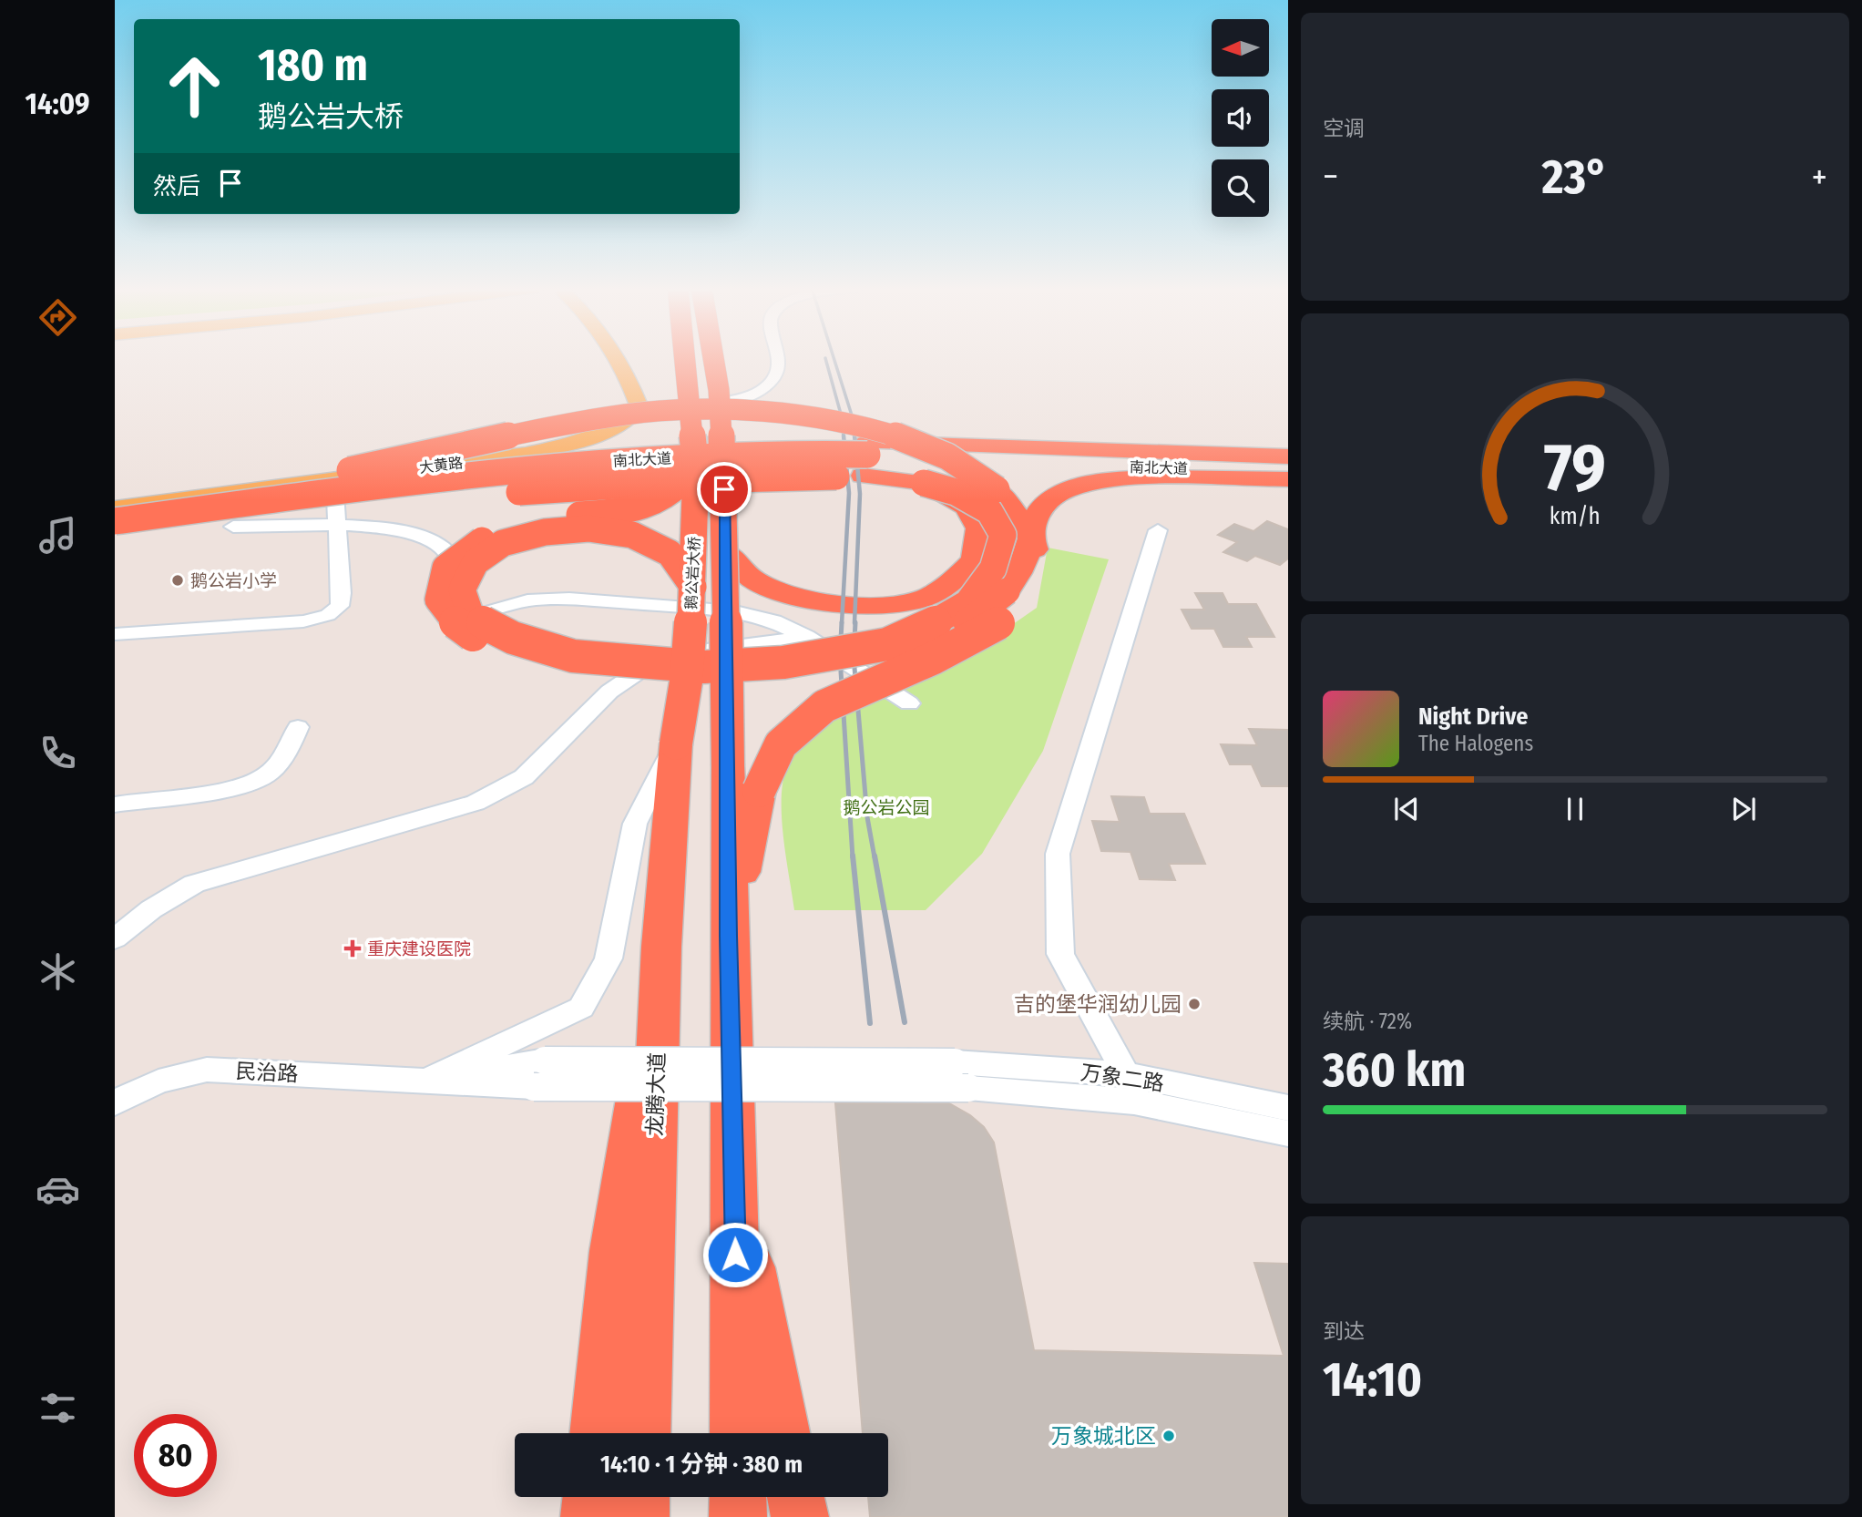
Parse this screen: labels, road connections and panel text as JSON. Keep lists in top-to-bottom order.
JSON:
{
  "streets": {
    "highway": ["南北大道", "鹅公岩大桥", "龙腾大道"],
    "main road": ["大黄路"],
    "street": ["民治路", "万象二路"]
  },
  "crossings": [
    ["南北大道", "大黄路"],
    ["鹅公岩大桥", "龙腾大道"],
    ["民治路", "万象二路"]
  ],
  "parks": ["鹅公岩公园"],
  "places": {
    "other": ["鹅公岩小学", "吉的堡华润幼儿园", "万象城北区"],
    "health": ["重庆建设医院"]
  },
  "north": "left",
  "page": {
    "tabs": "14:09",
    "tile": [
      "空调",
      ["续航 · 72%", "360 km"],
      ["到达", "14:10"]
    ],
    "turn": ["180 m", "鹅公岩大桥"],
    "heat": ["−", "23°", "+"],
    "then": "然后",
    "song": ["Night Drive", "The Halogens"],
    "limit": "80",
    "trip": "14:10 · 1 分钟 · 380 m",
    "gauge": ["79", "km/h"]
  }
}
